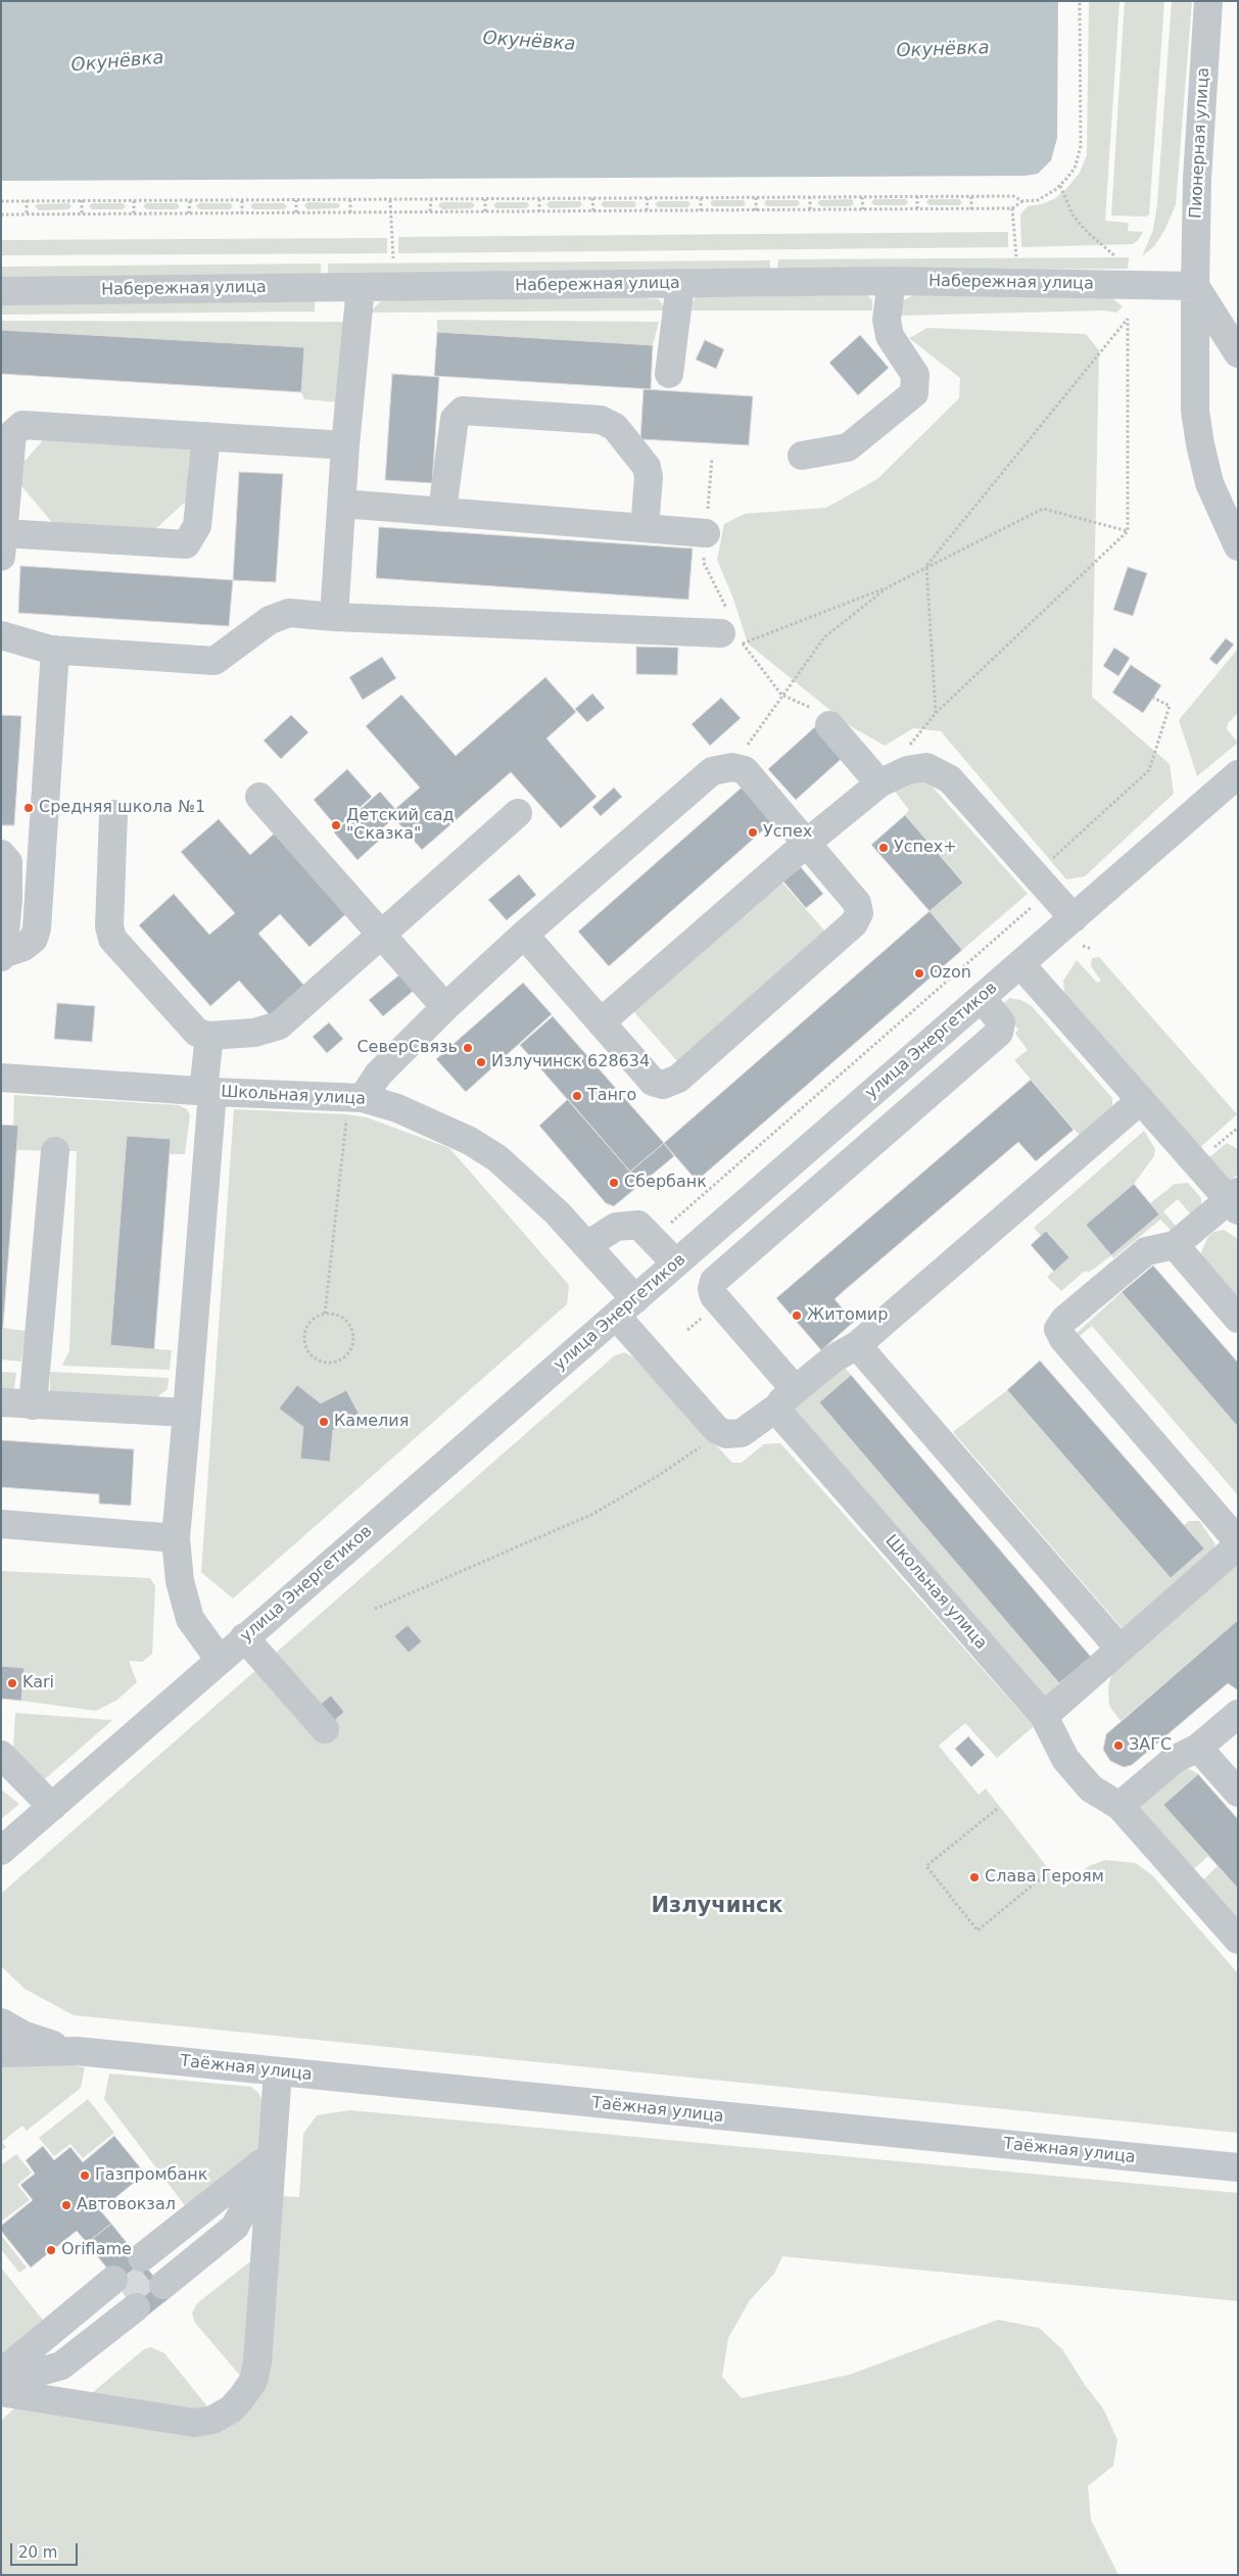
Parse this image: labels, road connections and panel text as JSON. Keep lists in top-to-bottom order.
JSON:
{
  "streets": {
    "street": [
      "Пионерная улица",
      "Набережная улица",
      "улица Энергетиков",
      "Школьная улица",
      "Таёжная улица"
    ]
  },
  "crossings": [
    ["Пионерная улица", "Набережная улица"],
    ["улица Энергетиков", "Школьная улица"]
  ],
  "districts": ["Излучинск"],
  "water": ["Окунёвка"],
  "places": [
    "Средняя школа №1",
    "Детский сад \"Сказка\"",
    "Успех",
    "Успех+",
    "Ozon",
    "СеверСвязь",
    "Излучинск 628634",
    "Танго",
    "Сбербанк",
    "Житомир",
    "Камелия",
    "Kari",
    "ЗАГС",
    "Слава Героям",
    "Газпромбанк",
    "Автовокзал",
    "Oriflame"
  ],
  "scale_bar": "20 m"
}
